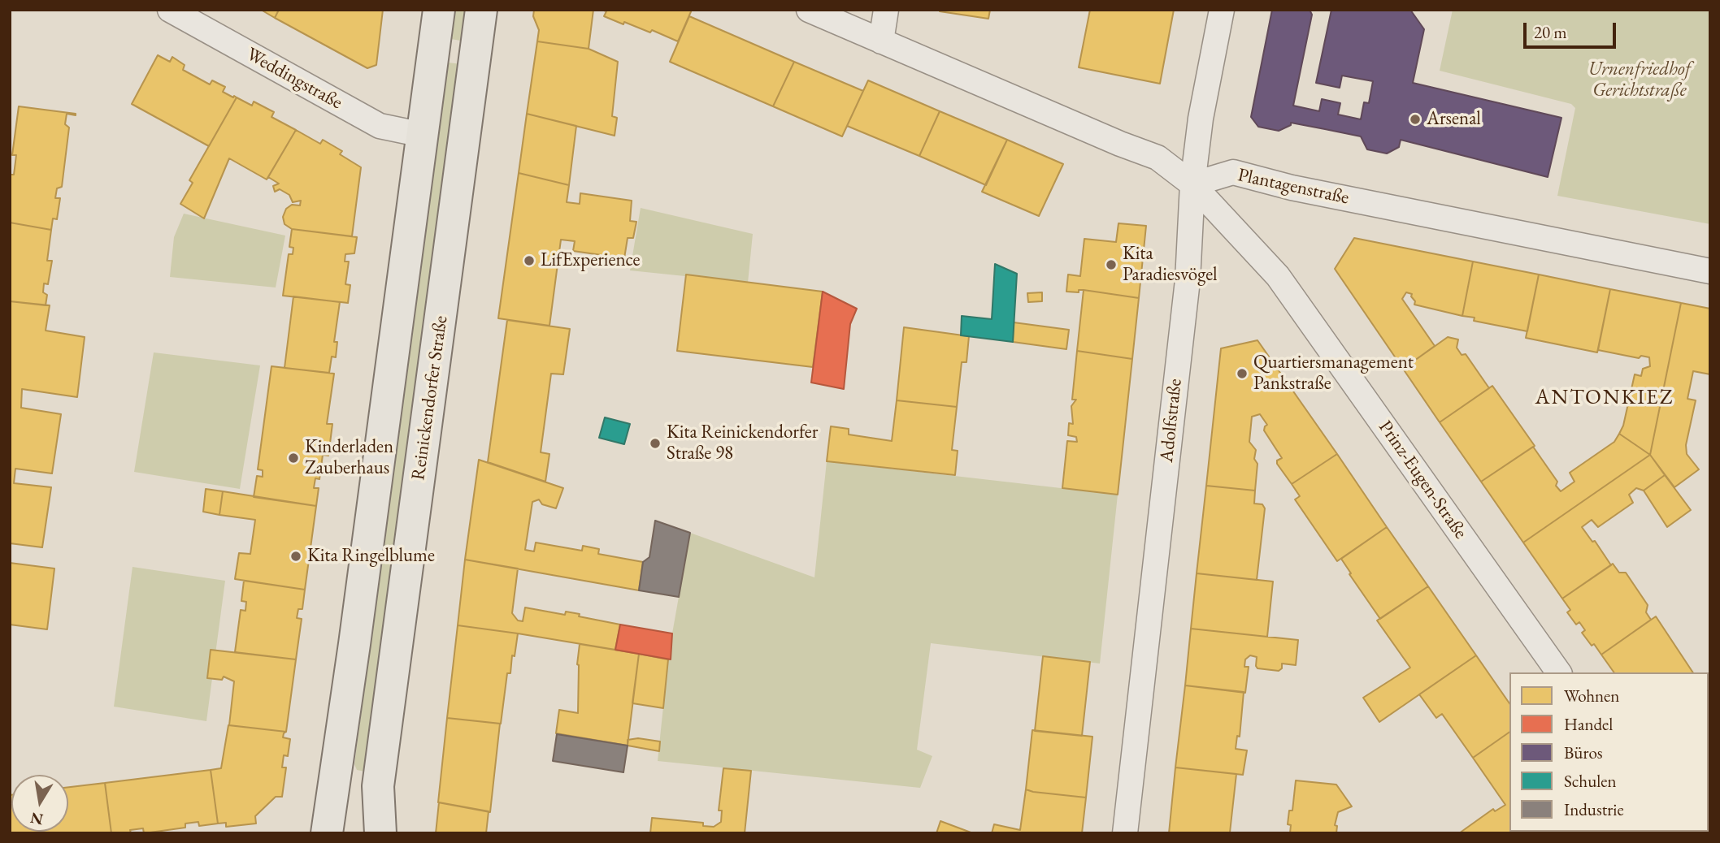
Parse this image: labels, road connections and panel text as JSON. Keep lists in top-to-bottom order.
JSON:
{
  "streets": {
    "main road": ["Reinickendorfer Straße"],
    "street": [
      "Weddingstraße",
      "Plantagenstraße",
      "Adolfstraße",
      "Prinz-Eugen-Straße"
    ]
  },
  "crossings": [
    ["Plantagenstraße", "Adolfstraße"],
    ["Plantagenstraße", "Prinz-Eugen-Straße"],
    ["Adolfstraße", "Prinz-Eugen-Straße"]
  ],
  "districts": ["ANTONKIEZ"],
  "parks": ["Urnenfriedhof Gerichtstraße"],
  "places": [
    "Arsenal",
    "LifExperience",
    "Kita Paradiesvögel",
    "Quartiersmanagement Pankstraße",
    "Kita Reinickendorfer Straße 98",
    "Kinderladen Zauberhaus",
    "Kita Ringelblume"
  ],
  "legend": [
    "Wohnen",
    "Handel",
    "Büros",
    "Schulen",
    "Industrie"
  ],
  "scale_bar": "20 m",
  "north": "bottom"
}
